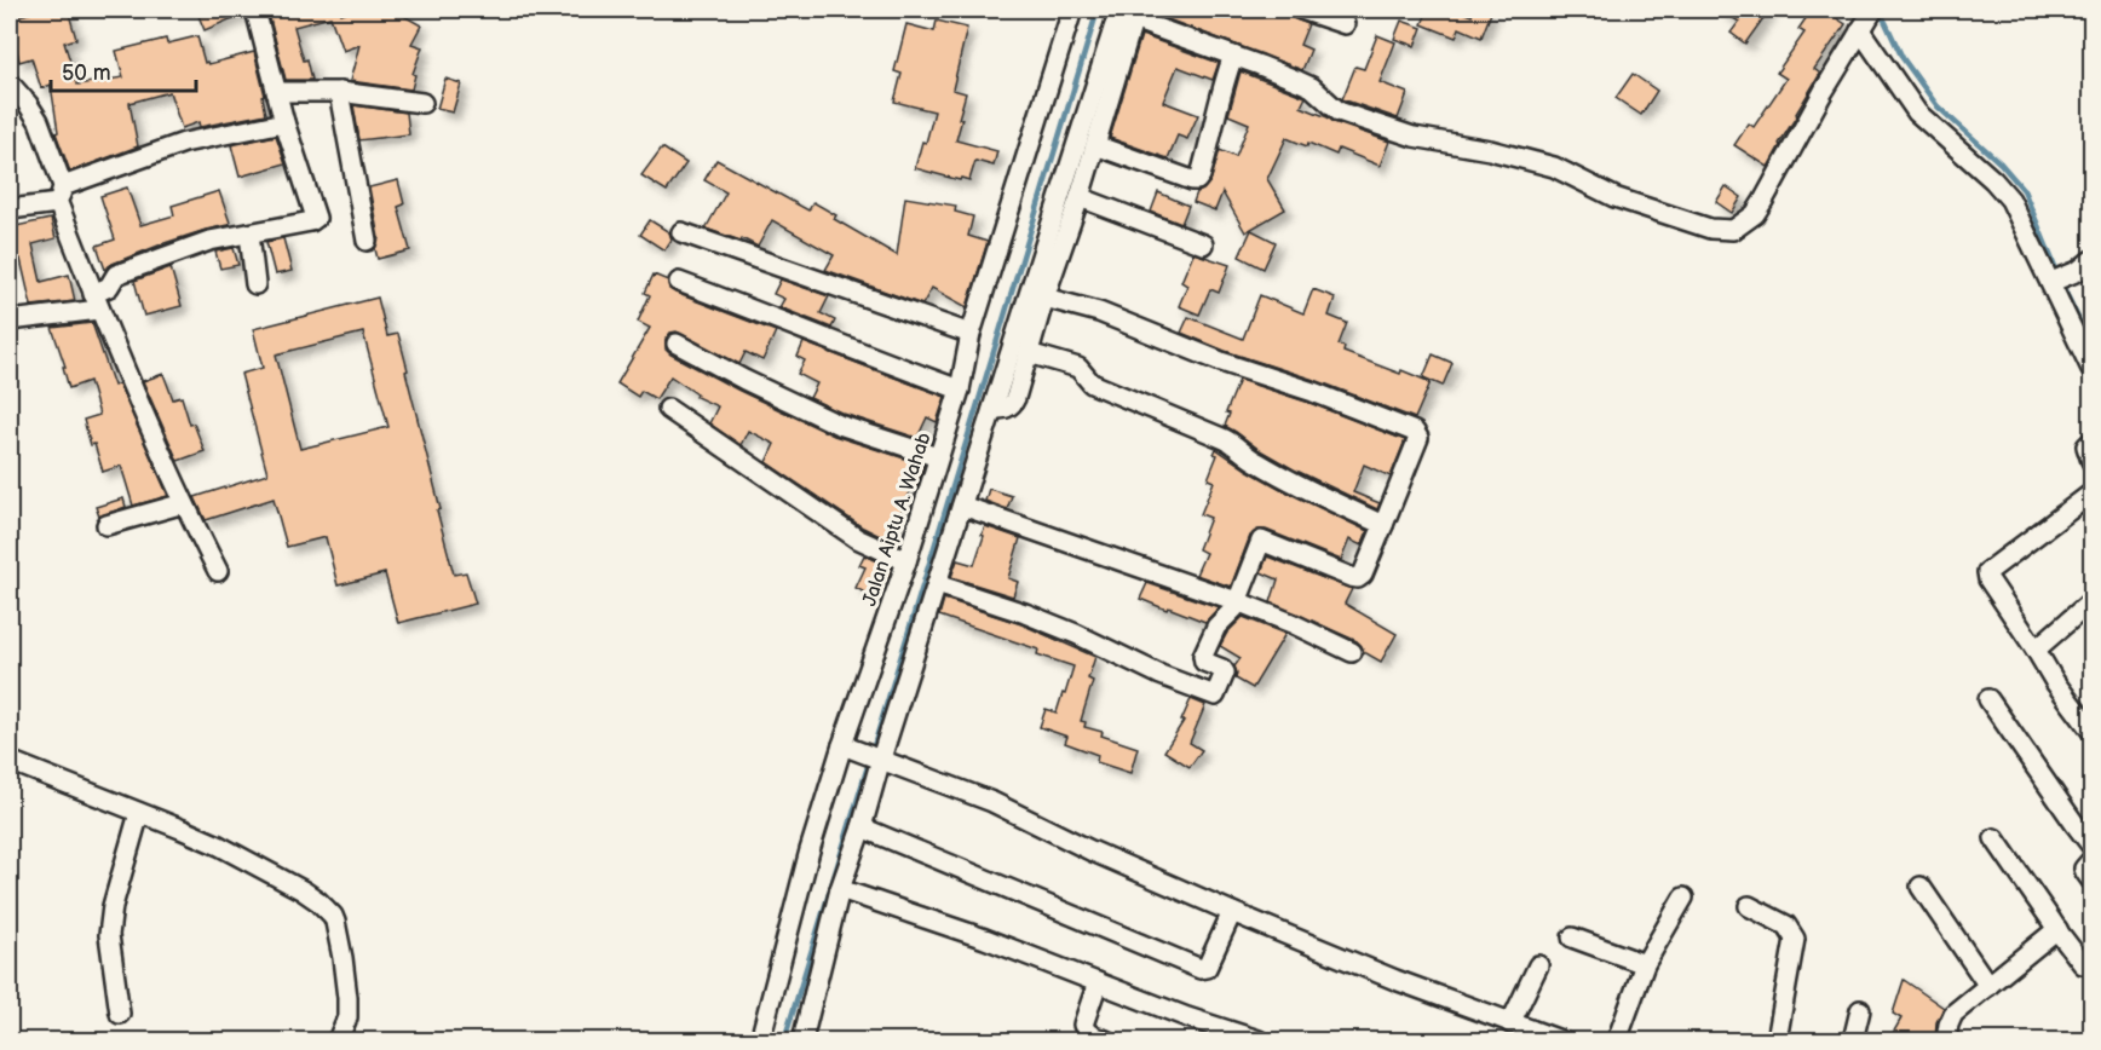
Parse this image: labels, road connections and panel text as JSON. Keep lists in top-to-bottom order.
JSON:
{
  "streets": {
    "street": ["Jalan Aiptu A. Wahab"]
  },
  "scale_bar": "50 m"
}
